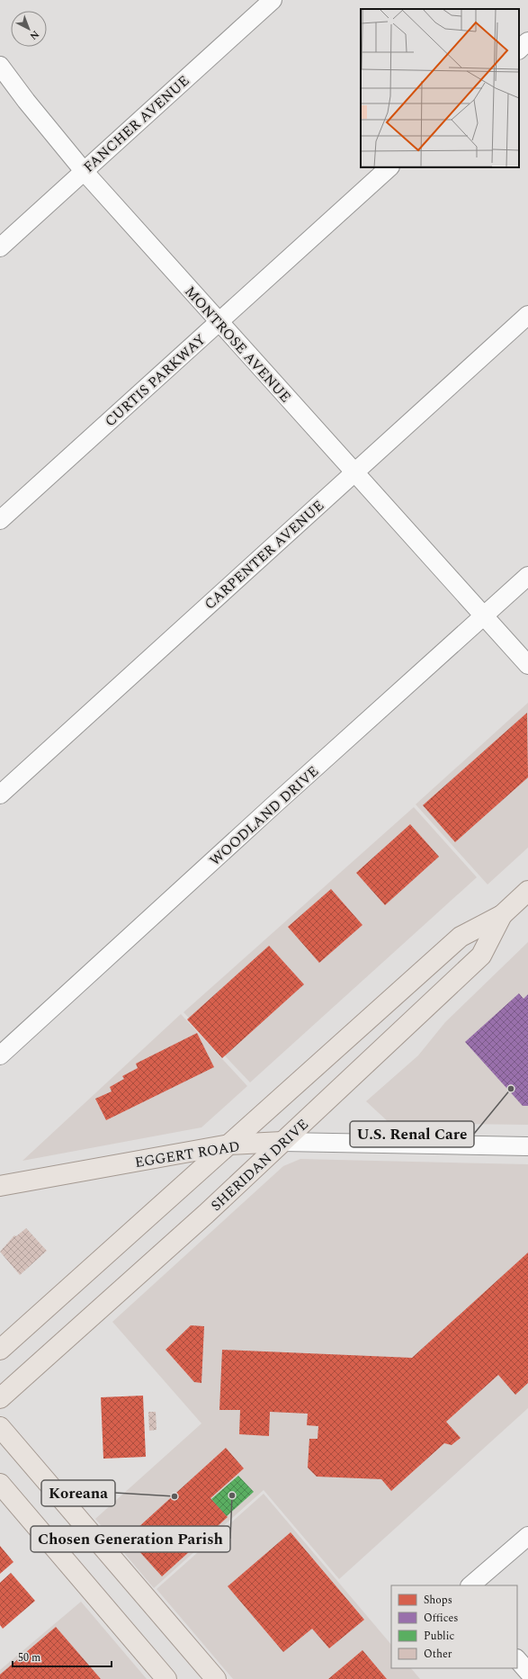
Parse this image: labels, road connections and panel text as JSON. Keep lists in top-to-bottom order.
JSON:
{
  "streets": {
    "main road": ["EGGERT ROAD", "SHERIDAN DRIVE"],
    "street": [
      "FANCHER AVENUE",
      "MONTROSE AVENUE",
      "CURTIS PARKWAY",
      "CARPENTER AVENUE",
      "WOODLAND DRIVE"
    ]
  },
  "crossings": [
    ["FANCHER AVENUE", "MONTROSE AVENUE"],
    ["MONTROSE AVENUE", "CURTIS PARKWAY"],
    ["MONTROSE AVENUE", "CARPENTER AVENUE"],
    ["MONTROSE AVENUE", "WOODLAND DRIVE"],
    ["EGGERT ROAD", "SHERIDAN DRIVE"]
  ],
  "places": ["U.S. Renal Care", "Chosen Generation Parish", "Koreana"],
  "legend": [
    "Shops",
    "Offices",
    "Public",
    "Other"
  ],
  "scale_bar": "50 m",
  "north": "bottom right"
}
